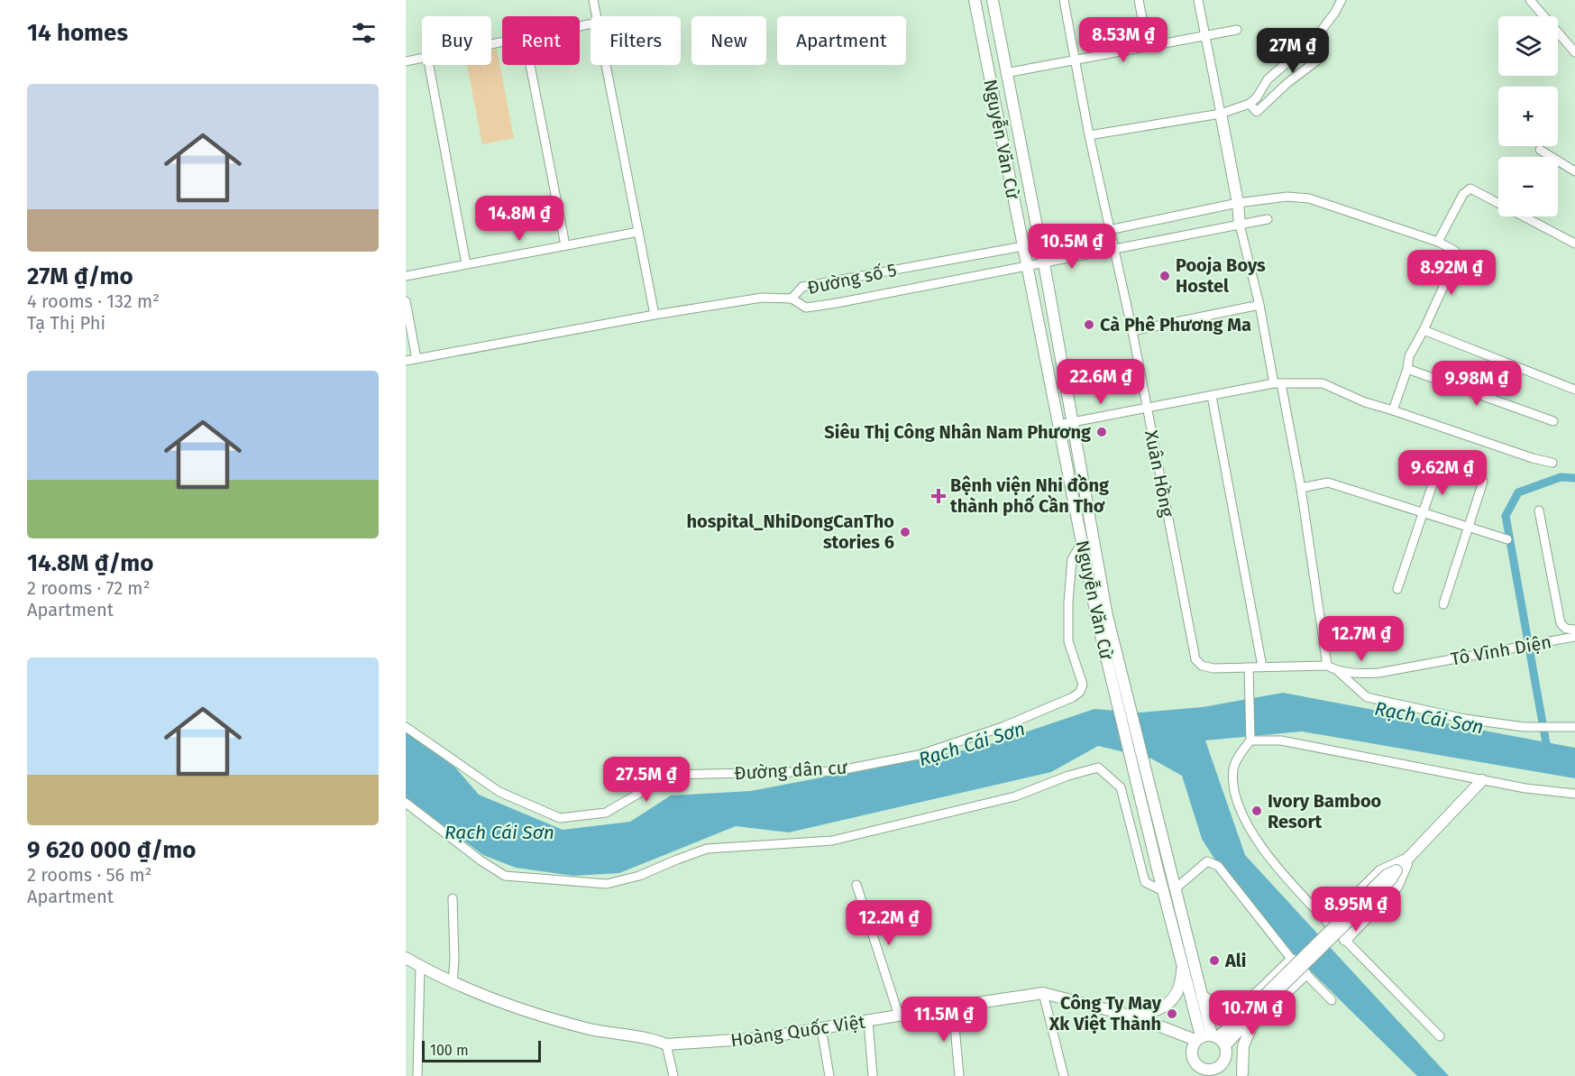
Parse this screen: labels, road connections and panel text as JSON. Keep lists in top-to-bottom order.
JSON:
{
  "streets": {
    "main road": ["Nguyễn Văn Cừ", "Hoàng Quốc Việt"],
    "street": [
      "Đường số 5",
      "Xuân Hồng",
      "Tô Vĩnh Diện",
      "Đường dân cư"
    ]
  },
  "crossings": [
    ["Nguyễn Văn Cừ", "Đường số 5"],
    ["Nguyễn Văn Cừ", "Đường dân cư"],
    ["Nguyễn Văn Cừ", "Hoàng Quốc Việt"],
    ["Đường số 5", "Xuân Hồng"],
    ["Xuân Hồng", "Tô Vĩnh Diện"]
  ],
  "water": ["Rạch Cái Sơn"],
  "places": {
    "other": [
      "Pooja Boys Hostel",
      "Cà Phê Phương Ma",
      "Siêu Thị Công Nhân Nam Phương",
      "hospital_NhiDongCanTho stories 6",
      "Ivory Bamboo Resort",
      "Ali",
      "Công Ty May Xk Việt Thành"
    ],
    "health": ["Bệnh viện Nhi đồng thành phố Cần Thơ"]
  },
  "scale_bar": "100 m",
  "page": {
    "heading": "14 homes",
    "map_buttons": ["+", "−"],
    "chip": [
      "Buy",
      "Rent",
      "Filters",
      "New",
      "Apartment"
    ],
    "price": [
      "8.53M ₫",
      "27M ₫",
      "14.8M ₫",
      "10.5M ₫",
      "8.92M ₫",
      "22.6M ₫",
      "9.98M ₫",
      "9.62M ₫",
      "12.7M ₫",
      "27.5M ₫",
      "8.95M ₫",
      "12.2M ₫",
      "10.7M ₫",
      "11.5M ₫"
    ],
    "list": [
      {
        "name": "27M ₫/mo",
        "note": "4 rooms · 132 m² · Tạ Thị Phi"
      },
      {
        "name": "14.8M ₫/mo",
        "note": "2 rooms · 72 m² · Apartment"
      },
      {
        "name": "9 620 000 ₫/mo",
        "note": "2 rooms · 56 m² · Apartment"
      }
    ],
    "scale": "100 m"
  }
}
